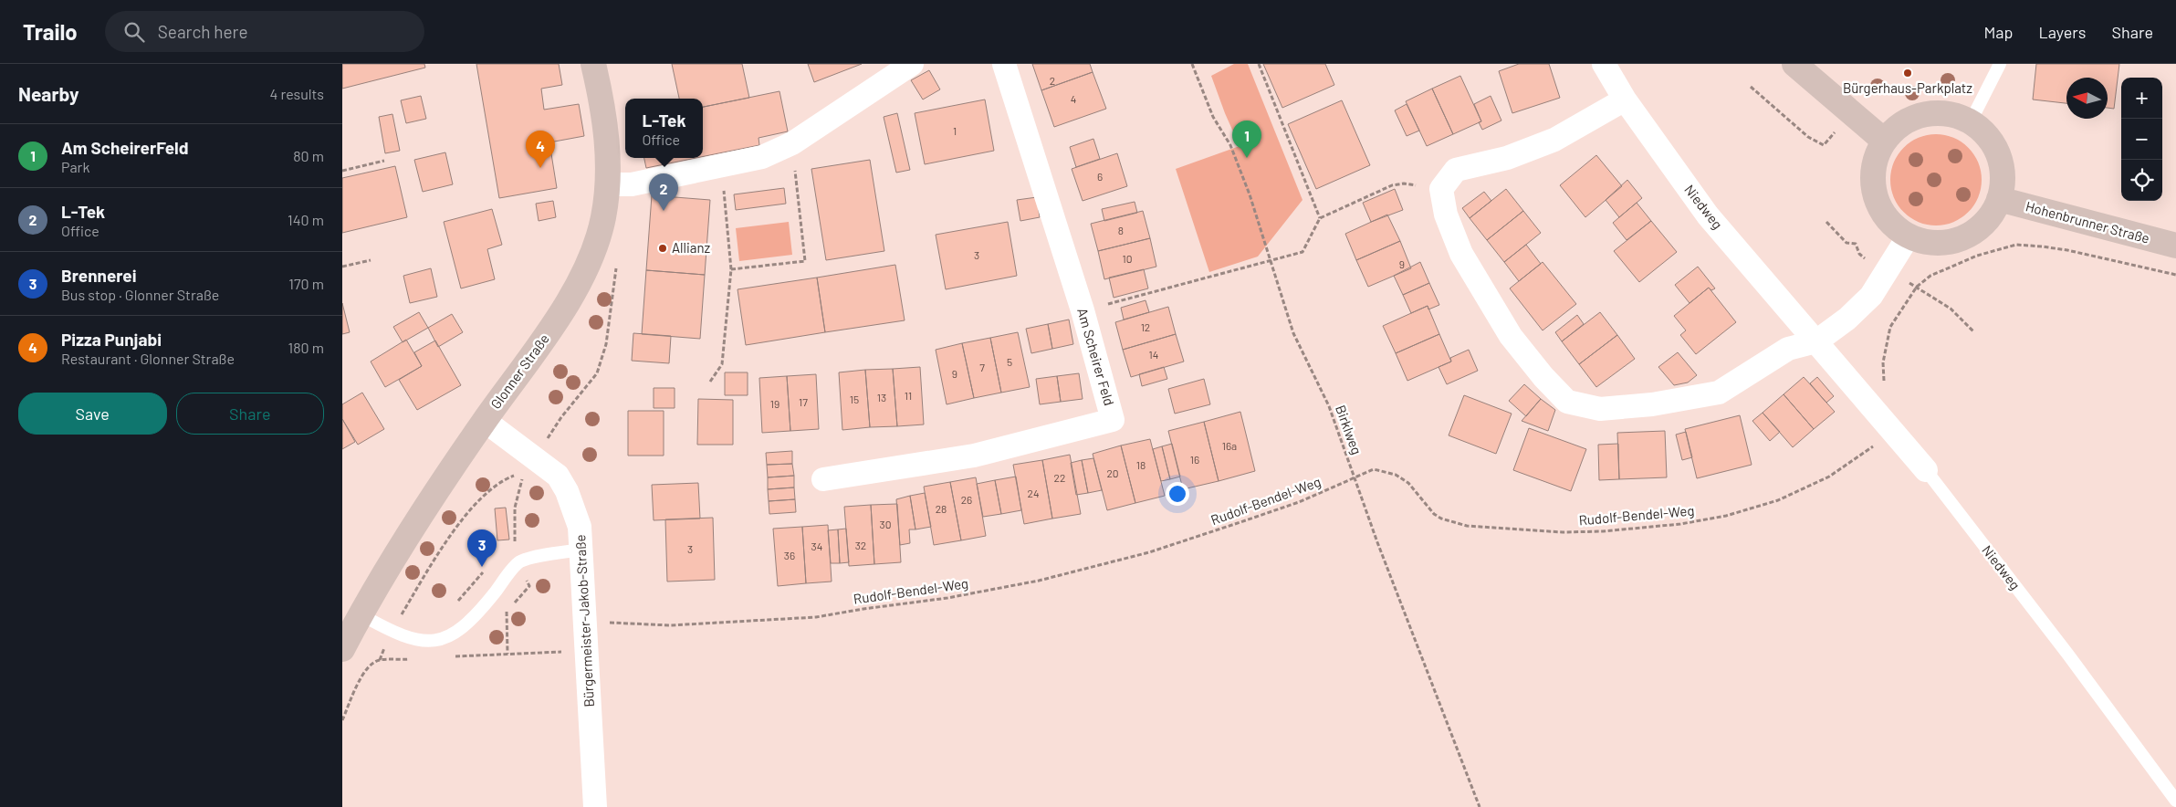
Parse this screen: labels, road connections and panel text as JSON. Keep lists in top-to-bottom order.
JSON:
{
  "streets": {
    "main road": ["Hohenbrunner Straße", "Glonner Straße"],
    "street": ["Niedweg", "Am Scheirer Feld", "Bürgermeister-Jakob-Straße"],
    "path": ["Birklweg", "Rudolf-Bendel-Weg"]
  },
  "crossings": [
    ["Niedweg", "Rudolf-Bendel-Weg"],
    ["Glonner Straße", "Bürgermeister-Jakob-Straße"],
    ["Birklweg", "Rudolf-Bendel-Weg"]
  ],
  "places": ["Bürgerhaus-Parkplatz", "Allianz"],
  "house_numbers": [
    "2",
    "4",
    "1",
    "6",
    "8",
    "3",
    "10",
    "9",
    "12",
    "14",
    "5",
    "7",
    "9",
    "11",
    "13",
    "15",
    "17",
    "19",
    "16a",
    "16",
    "18",
    "20",
    "22",
    "24",
    "26",
    "28",
    "30",
    "32",
    "34",
    "3",
    "36"
  ],
  "north": "left",
  "page": {
    "header": "Trailo",
    "search": "Search here",
    "nav": ["Map", "Layers", "Share"],
    "heading": ["Nearby", "4 results"],
    "map_buttons": ["+", "−"],
    "popup": ["L-Tek", "Office"],
    "pins": [
      "1",
      "4",
      "2",
      "3"
    ],
    "list": [
      {
        "mark": "1",
        "name": "Am ScheirerFeld",
        "note": "Park",
        "value": "80 m"
      },
      {
        "mark": "2",
        "name": "L-Tek",
        "note": "Office",
        "value": "140 m"
      },
      {
        "mark": "3",
        "name": "Brennerei",
        "note": "Bus stop · Glonner Straße",
        "value": "170 m"
      },
      {
        "mark": "4",
        "name": "Pizza Punjabi",
        "note": "Restaurant · Glonner Straße",
        "value": "180 m"
      }
    ],
    "buttons": ["Save", "Share"]
  }
}
